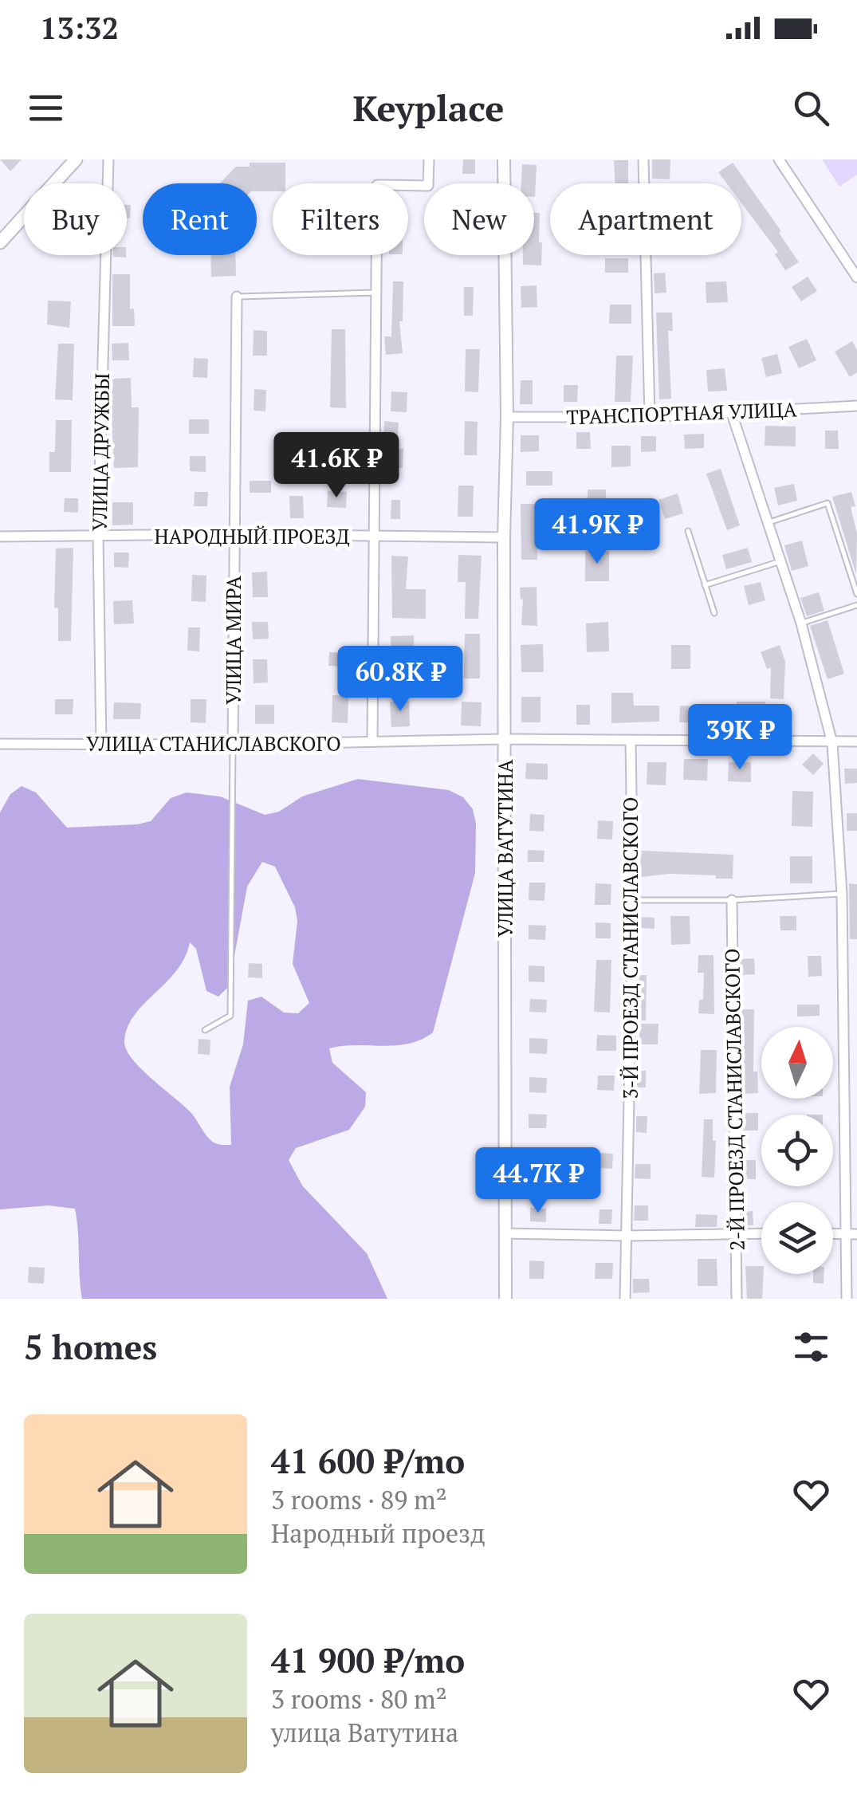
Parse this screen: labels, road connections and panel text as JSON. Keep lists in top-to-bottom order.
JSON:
{
  "streets": {
    "street": [
      "ТРАНСПОРТНАЯ УЛИЦА",
      "УЛИЦА ДРУЖБЫ",
      "НАРОДНЫЙ ПРОЕЗД",
      "УЛИЦА МИРА",
      "УЛИЦА СТАНИСЛАВСКОГО",
      "УЛИЦА ВАТУТИНА",
      "3-Й ПРОЕЗД СТАНИСЛАВСКОГО",
      "2-Й ПРОЕЗД СТАНИСЛАВСКОГО"
    ]
  },
  "crossings": [
    ["ТРАНСПОРТНАЯ УЛИЦА", "УЛИЦА ВАТУТИНА"],
    ["УЛИЦА ДРУЖБЫ", "НАРОДНЫЙ ПРОЕЗД"],
    ["УЛИЦА ДРУЖБЫ", "УЛИЦА СТАНИСЛАВСКОГО"],
    ["НАРОДНЫЙ ПРОЕЗД", "УЛИЦА МИРА"],
    ["НАРОДНЫЙ ПРОЕЗД", "УЛИЦА ВАТУТИНА"],
    ["УЛИЦА МИРА", "УЛИЦА СТАНИСЛАВСКОГО"],
    ["УЛИЦА СТАНИСЛАВСКОГО", "УЛИЦА ВАТУТИНА"],
    ["УЛИЦА СТАНИСЛАВСКОГО", "3-Й ПРОЕЗД СТАНИСЛАВСКОГО"]
  ],
  "north": "top",
  "page": {
    "status": "13:32",
    "header": "Keyplace",
    "chip": [
      "Buy",
      "Rent",
      "Filters",
      "New",
      "Apartment"
    ],
    "price": [
      "41.6K ₽",
      "41.9K ₽",
      "60.8K ₽",
      "39K ₽",
      "44.7K ₽"
    ],
    "heading": "5 homes",
    "list": [
      {
        "name": "41 600 ₽/mo",
        "note": "3 rooms · 89 m² · Народный проезд"
      },
      {
        "name": "41 900 ₽/mo",
        "note": "3 rooms · 80 m² · улица Ватутина"
      }
    ]
  }
}
